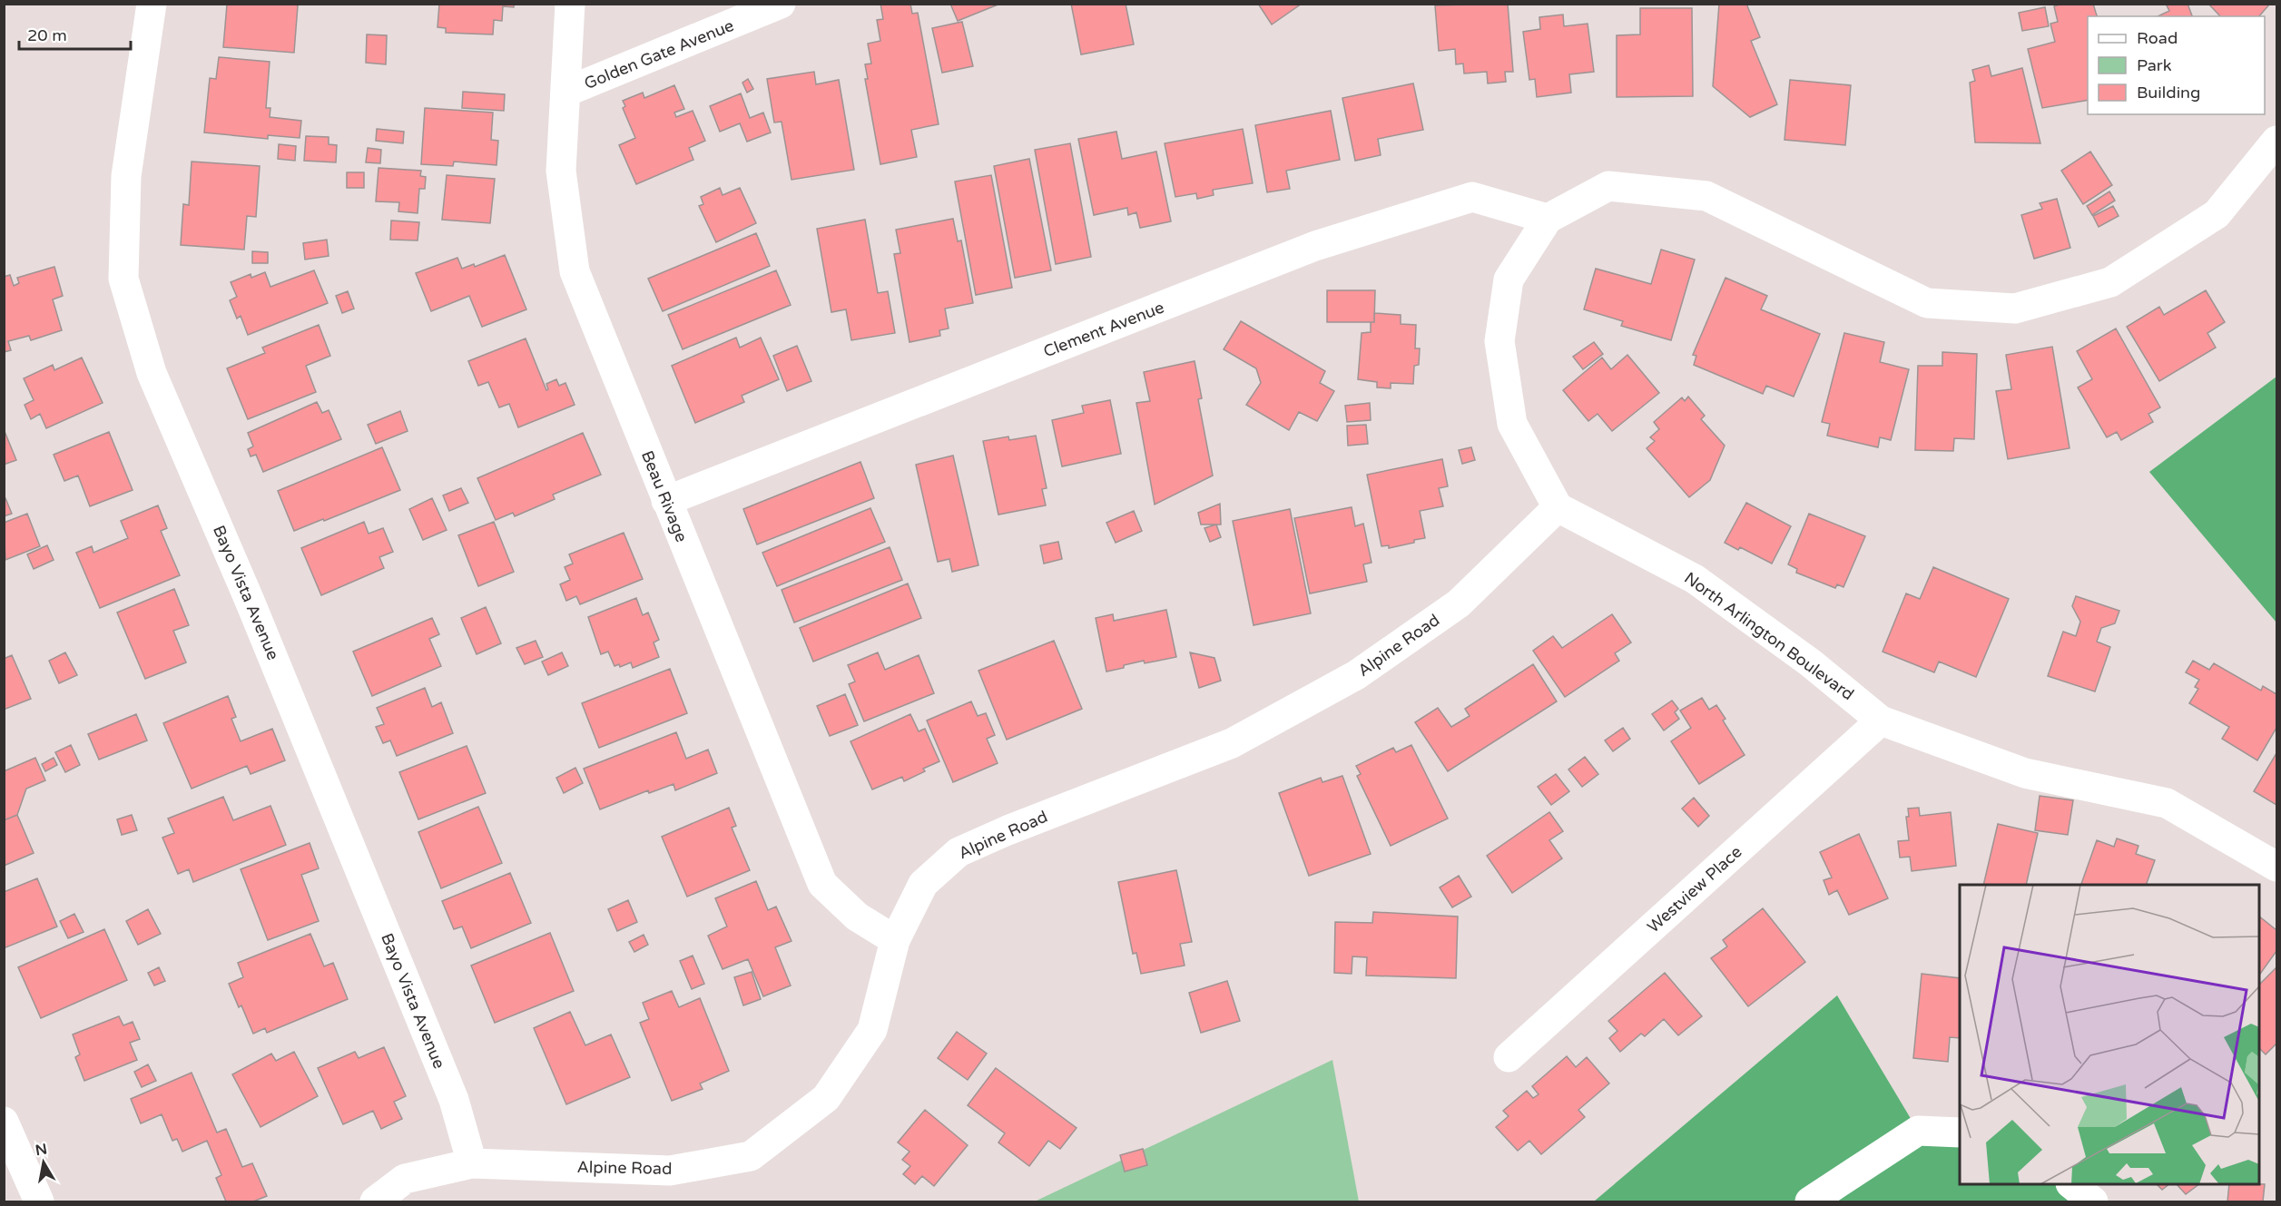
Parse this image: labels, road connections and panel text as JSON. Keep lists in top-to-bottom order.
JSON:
{
  "streets": {
    "street": [
      "Golden Gate Avenue",
      "Clement Avenue",
      "Beau Rivage",
      "Bayo Vista Avenue",
      "North Arlington Boulevard",
      "Alpine Road",
      "Westview Place"
    ]
  },
  "crossings": [
    ["Golden Gate Avenue", "Beau Rivage"],
    ["Clement Avenue", "Beau Rivage"],
    ["Beau Rivage", "Alpine Road"],
    ["Bayo Vista Avenue", "Alpine Road"],
    ["North Arlington Boulevard", "Alpine Road"],
    ["North Arlington Boulevard", "Westview Place"]
  ],
  "legend": ["Road", "Park", "Building"],
  "scale_bar": "20 m",
  "north": "top"
}
